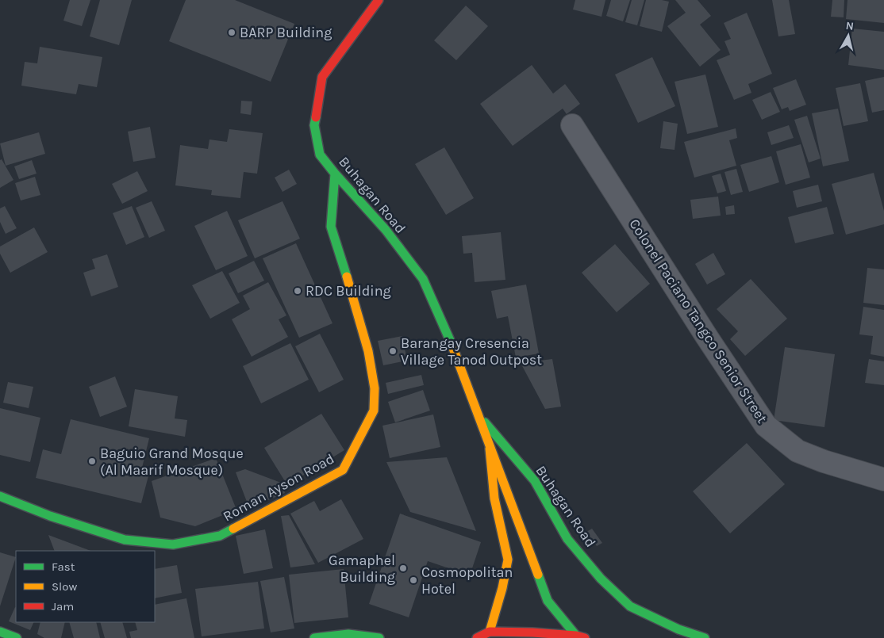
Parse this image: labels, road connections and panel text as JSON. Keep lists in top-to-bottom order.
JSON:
{
  "streets": {
    "main road": ["Buhagan Road", "Roman Ayson Road"],
    "street": ["Colonel Paciano Tangco Senior Street"]
  },
  "crossings": [
    ["Buhagan Road", "Roman Ayson Road"]
  ],
  "places": [
    "BARP Building",
    "RDC Building",
    "Barangay Cresencia Village Tanod Outpost",
    "Baguio Grand Mosque (Al Maarif Mosque)",
    "Gamaphel Building",
    "Cosmopolitan Hotel"
  ],
  "legend": ["Fast", "Slow", "Jam"],
  "north": "top"
}
